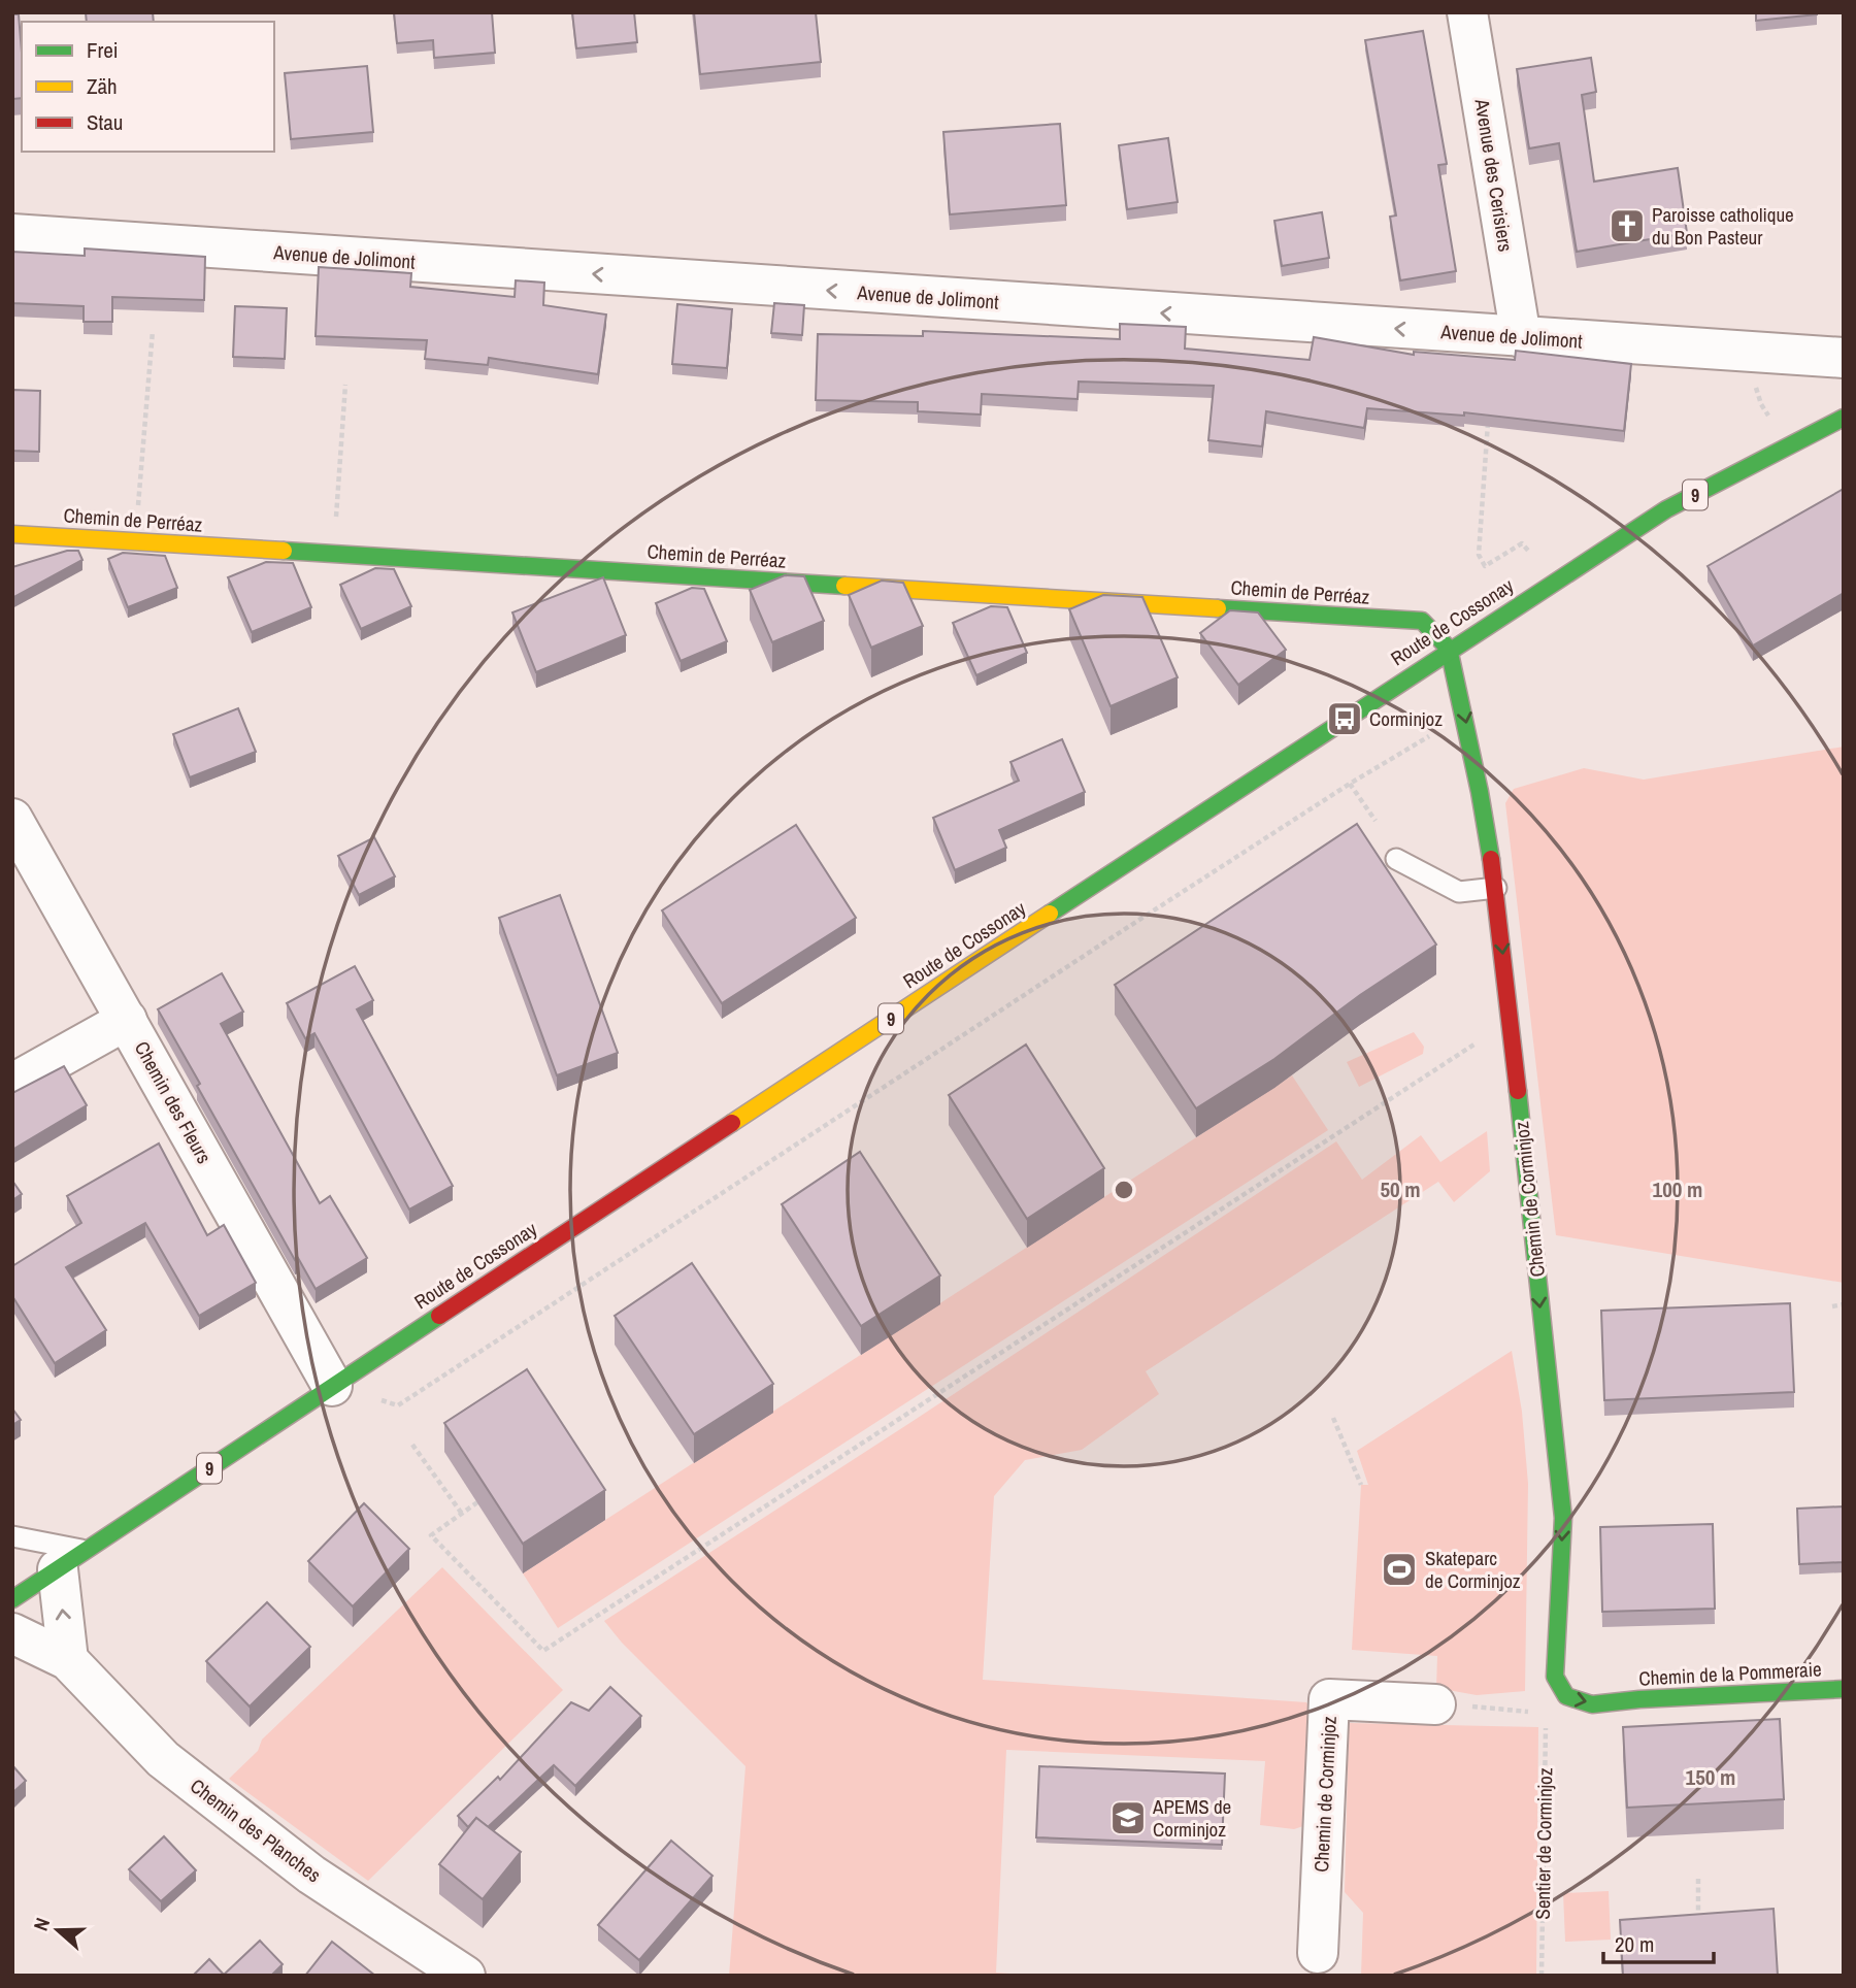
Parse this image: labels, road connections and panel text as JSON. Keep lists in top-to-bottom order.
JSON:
{
  "streets": {
    "street": [
      "Avenue des Cerisiers",
      "Avenue de Jolimont",
      "9",
      "Chemin de Perréaz",
      "Route de Cossonay",
      "Chemin des Fleurs",
      "Chemin de Corminjoz",
      "Chemin de la Pommeraie",
      "Chemin des Planches"
    ],
    "path": ["Sentier de Corminjoz"]
  },
  "crossings": [
    ["Avenue des Cerisiers", "Avenue de Jolimont"],
    ["Chemin de Perréaz", "Route de Cossonay"],
    ["Chemin de Perréaz", "Chemin de Corminjoz"],
    ["Route de Cossonay", "Chemin des Fleurs"],
    ["Route de Cossonay", "Chemin de Corminjoz"],
    ["Chemin de Corminjoz", "Chemin de la Pommeraie"]
  ],
  "one_way": ["Avenue de Jolimont", "Chemin de Corminjoz"],
  "places": {
    "church": ["Paroisse catholique du Bon Pasteur"],
    "bus stop": ["Corminjoz"],
    "sports": ["Skateparc de Corminjoz"],
    "school or university": ["APEMS de Corminjoz"]
  },
  "legend": ["Frei", "Zäh", "Stau"],
  "scale_bar": "20 m",
  "north": "left",
  "rings": ["50 m", "100 m", "150 m"]
}
